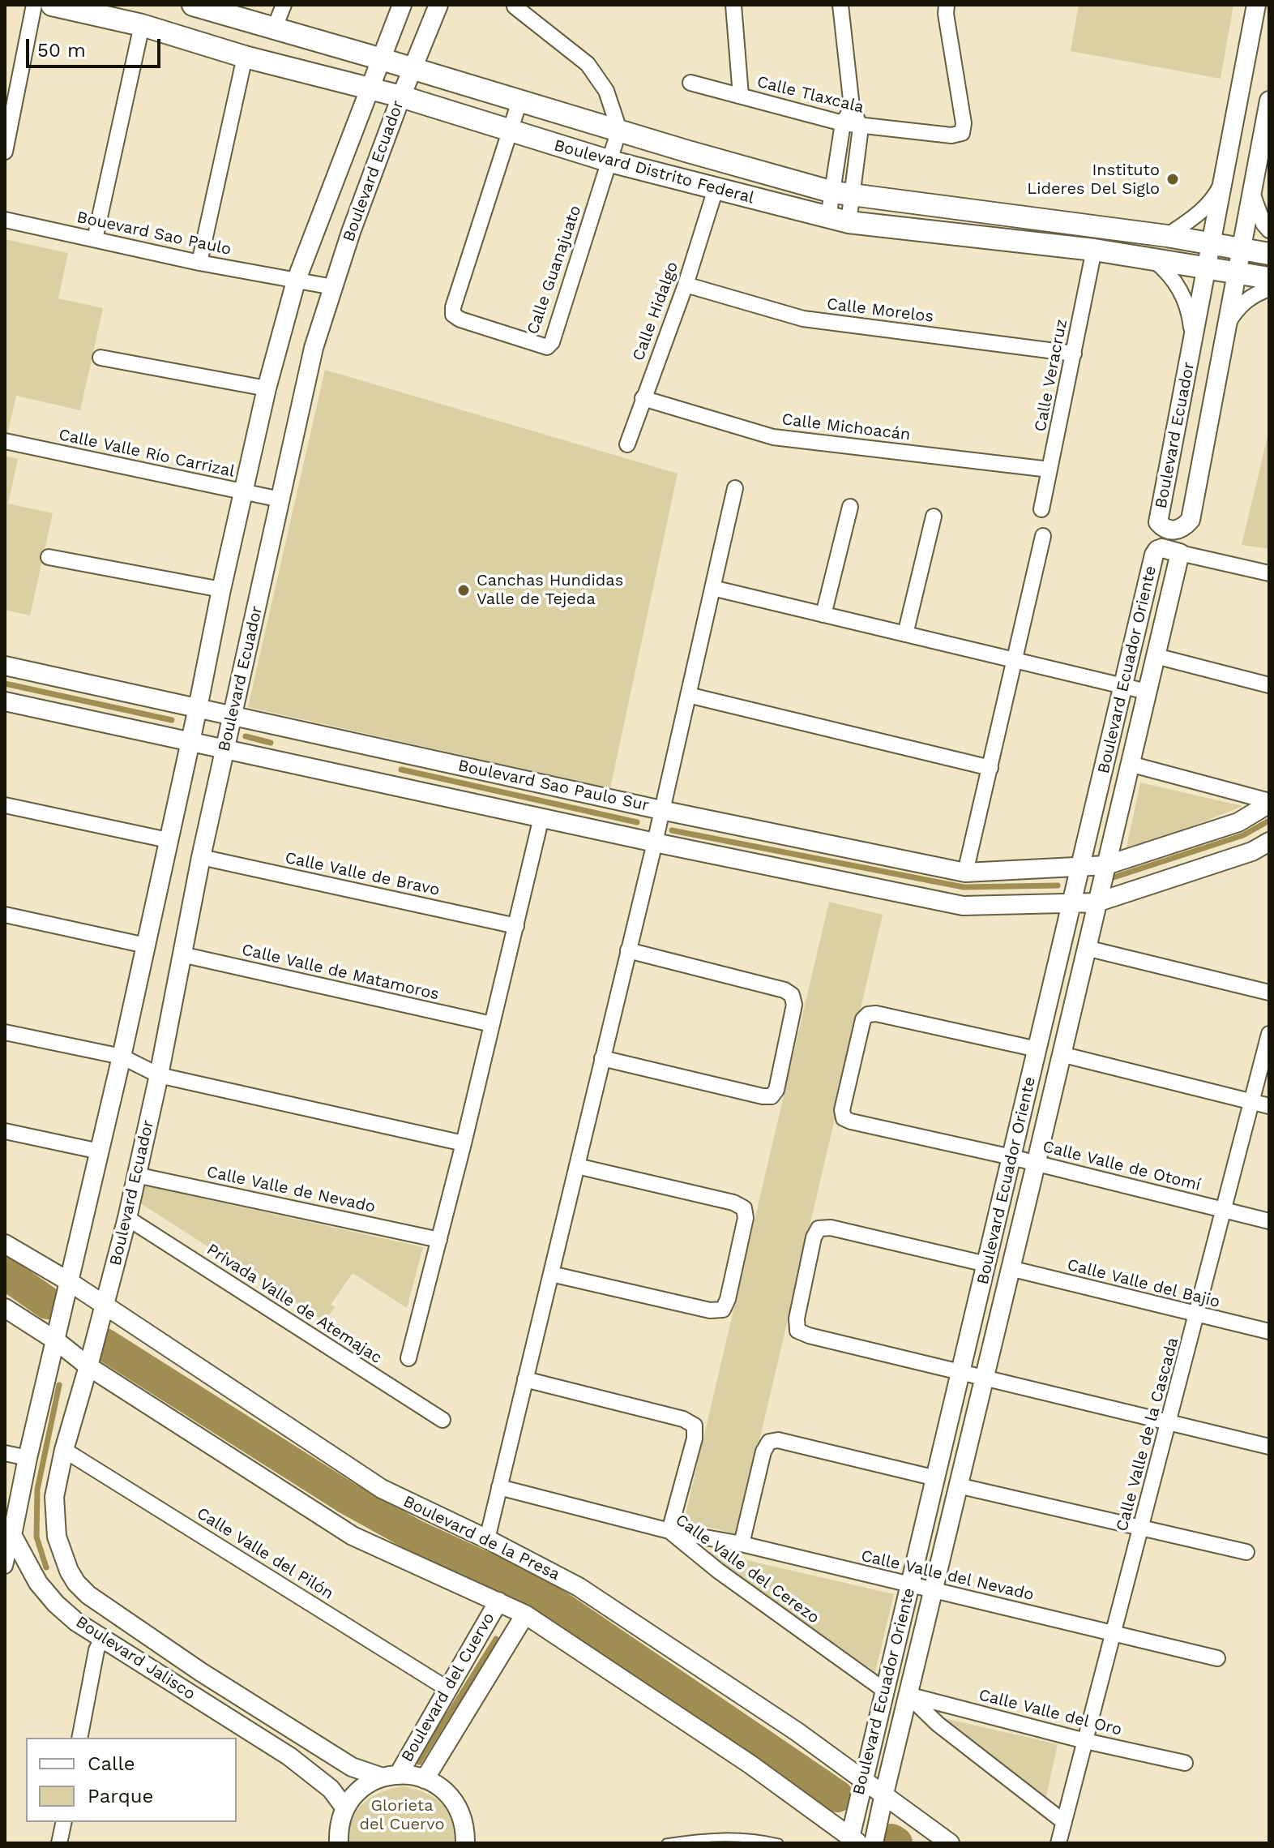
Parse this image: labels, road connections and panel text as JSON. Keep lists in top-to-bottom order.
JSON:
{
  "streets": {
    "main road": ["Boulevard Distrito Federal"],
    "street": [
      "Calle Tlaxcala",
      "Boulevard Ecuador",
      "Bouevard Sao Paulo",
      "Calle Guanajuato",
      "Calle Morelos",
      "Calle Hidalgo",
      "Calle Veracruz",
      "Calle Michoacán",
      "Calle Valle Río Carrizal",
      "Boulevard Ecuador Oriente",
      "Boulevard Sao Paulo Sur",
      "Calle Valle de Bravo",
      "Calle Valle de Matamoros",
      "Calle Valle de Otomí",
      "Calle Valle de Nevado",
      "Calle Valle del Bajio",
      "Privada Valle de Atemajac",
      "Calle Valle de la Cascada",
      "Boulevard de la Presa",
      "Calle Valle del Pilón",
      "Calle Valle del Cerezo",
      "Calle Valle del Nevado",
      "Boulevard Jalisco",
      "Boulevard del Cuervo",
      "Calle Valle del Oro"
    ]
  },
  "crossings": [
    ["Boulevard Ecuador", "Boulevard Distrito Federal"],
    ["Boulevard Ecuador", "Bouevard Sao Paulo"],
    ["Boulevard Ecuador", "Calle Valle Río Carrizal"],
    ["Boulevard Ecuador", "Boulevard Sao Paulo Sur"],
    ["Boulevard Ecuador", "Calle Valle de Bravo"],
    ["Boulevard Ecuador", "Calle Valle de Matamoros"],
    ["Boulevard Ecuador", "Calle Valle de Nevado"],
    ["Boulevard Ecuador", "Privada Valle de Atemajac"],
    ["Boulevard Ecuador", "Boulevard de la Presa"],
    ["Boulevard Ecuador", "Boulevard Jalisco"],
    ["Boulevard Distrito Federal", "Calle Guanajuato"],
    ["Boulevard Distrito Federal", "Calle Hidalgo"],
    ["Boulevard Distrito Federal", "Calle Veracruz"],
    ["Calle Morelos", "Calle Hidalgo"],
    ["Calle Morelos", "Calle Veracruz"],
    ["Calle Hidalgo", "Calle Michoacán"],
    ["Calle Veracruz", "Calle Michoacán"],
    ["Boulevard Ecuador Oriente", "Boulevard Sao Paulo Sur"],
    ["Boulevard Ecuador Oriente", "Calle Valle de Otomí"],
    ["Boulevard Ecuador Oriente", "Calle Valle del Bajio"],
    ["Boulevard Ecuador Oriente", "Boulevard de la Presa"],
    ["Boulevard Ecuador Oriente", "Calle Valle del Cerezo"],
    ["Boulevard Ecuador Oriente", "Calle Valle del Nevado"],
    ["Boulevard Ecuador Oriente", "Calle Valle del Oro"],
    ["Calle Valle de Otomí", "Calle Valle de la Cascada"],
    ["Calle Valle del Bajio", "Calle Valle de la Cascada"],
    ["Calle Valle de la Cascada", "Calle Valle del Nevado"],
    ["Calle Valle de la Cascada", "Calle Valle del Oro"],
    ["Calle Valle del Pilón", "Boulevard Jalisco"],
    ["Calle Valle del Pilón", "Boulevard del Cuervo"],
    ["Calle Valle del Cerezo", "Calle Valle del Nevado"],
    ["Boulevard Jalisco", "Boulevard del Cuervo"]
  ],
  "parks": ["Glorieta del Cuervo"],
  "places": ["Instituto Lideres Del Siglo", "Canchas Hundidas Valle de Tejeda"],
  "legend": ["Calle", "Parque"],
  "scale_bar": "50 m"
}
